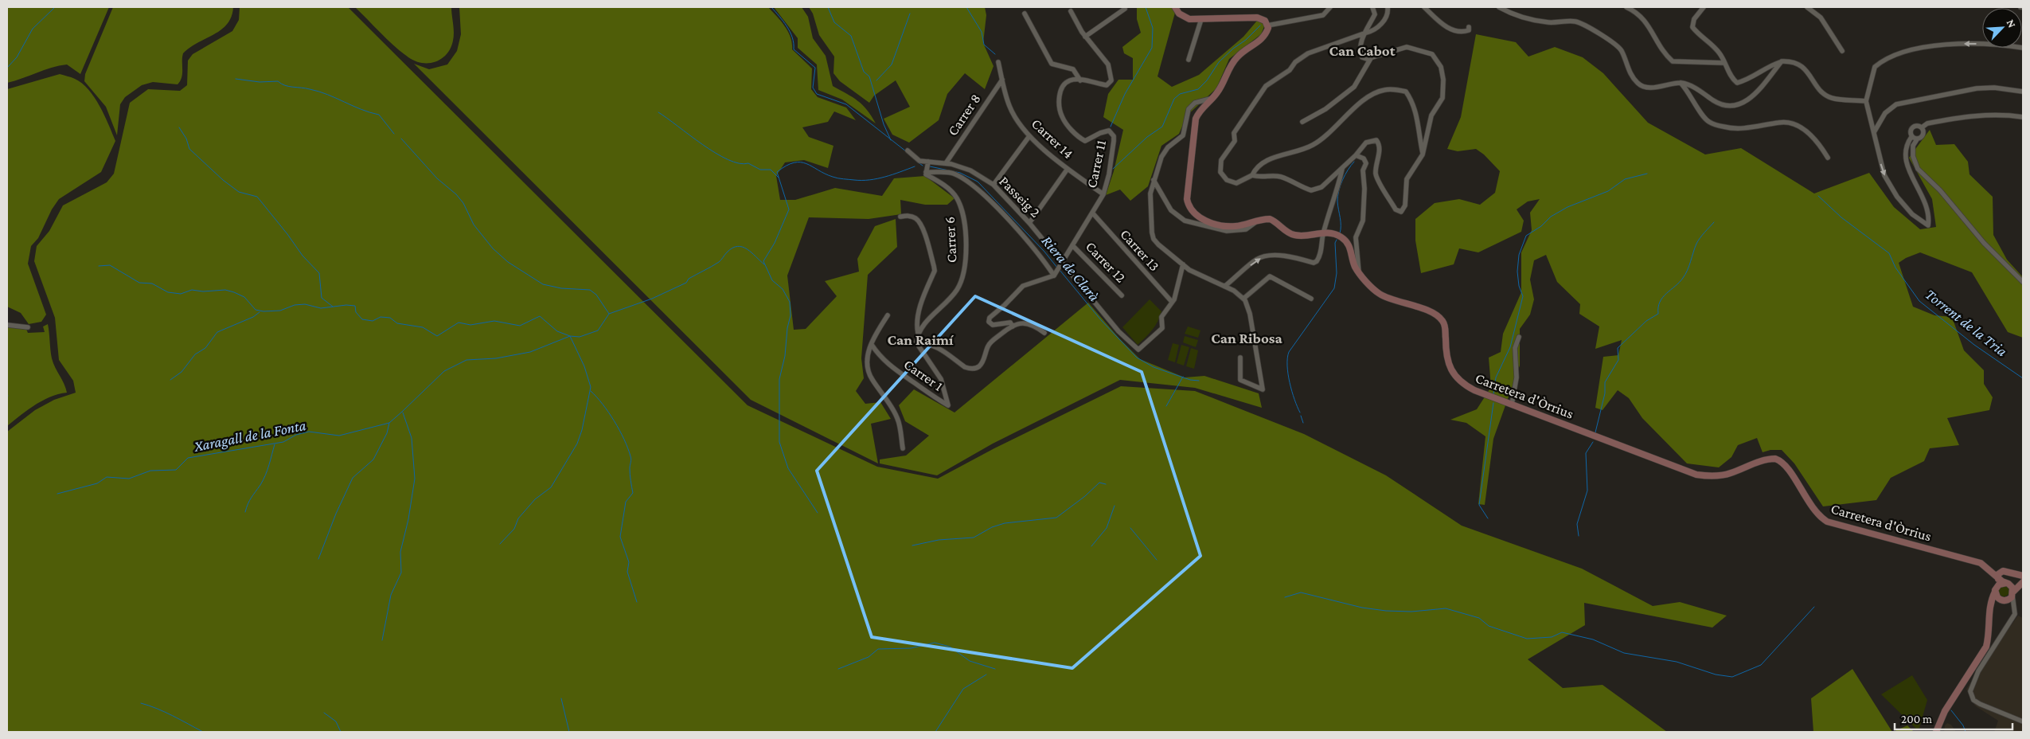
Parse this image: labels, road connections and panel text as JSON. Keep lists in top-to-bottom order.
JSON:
{
  "streets": {
    "street": [
      "Carrer 8",
      "Carrer 14",
      "Carrer 11",
      "Passeig 2",
      "Carrer 6",
      "Carrer 13",
      "Carrer 12",
      "Carrer 1",
      "Carretera d'Òrrius"
    ]
  },
  "crossings": [
    ["Carrer 8", "Carrer 14"],
    ["Carrer 8", "Passeig 2"],
    ["Carrer 14", "Carrer 11"],
    ["Carrer 11", "Passeig 2"],
    ["Carrer 11", "Carrer 13"],
    ["Carrer 11", "Carrer 12"],
    ["Passeig 2", "Carrer 13"]
  ],
  "districts": ["Can Cabot", "Can Ribosa", "Can Raimí"],
  "water": ["Riera de Clarà", "Torrent de la Tria", "Xaragall de la Fonta"],
  "scale_bar": "200 m",
  "north": "top right"
}
